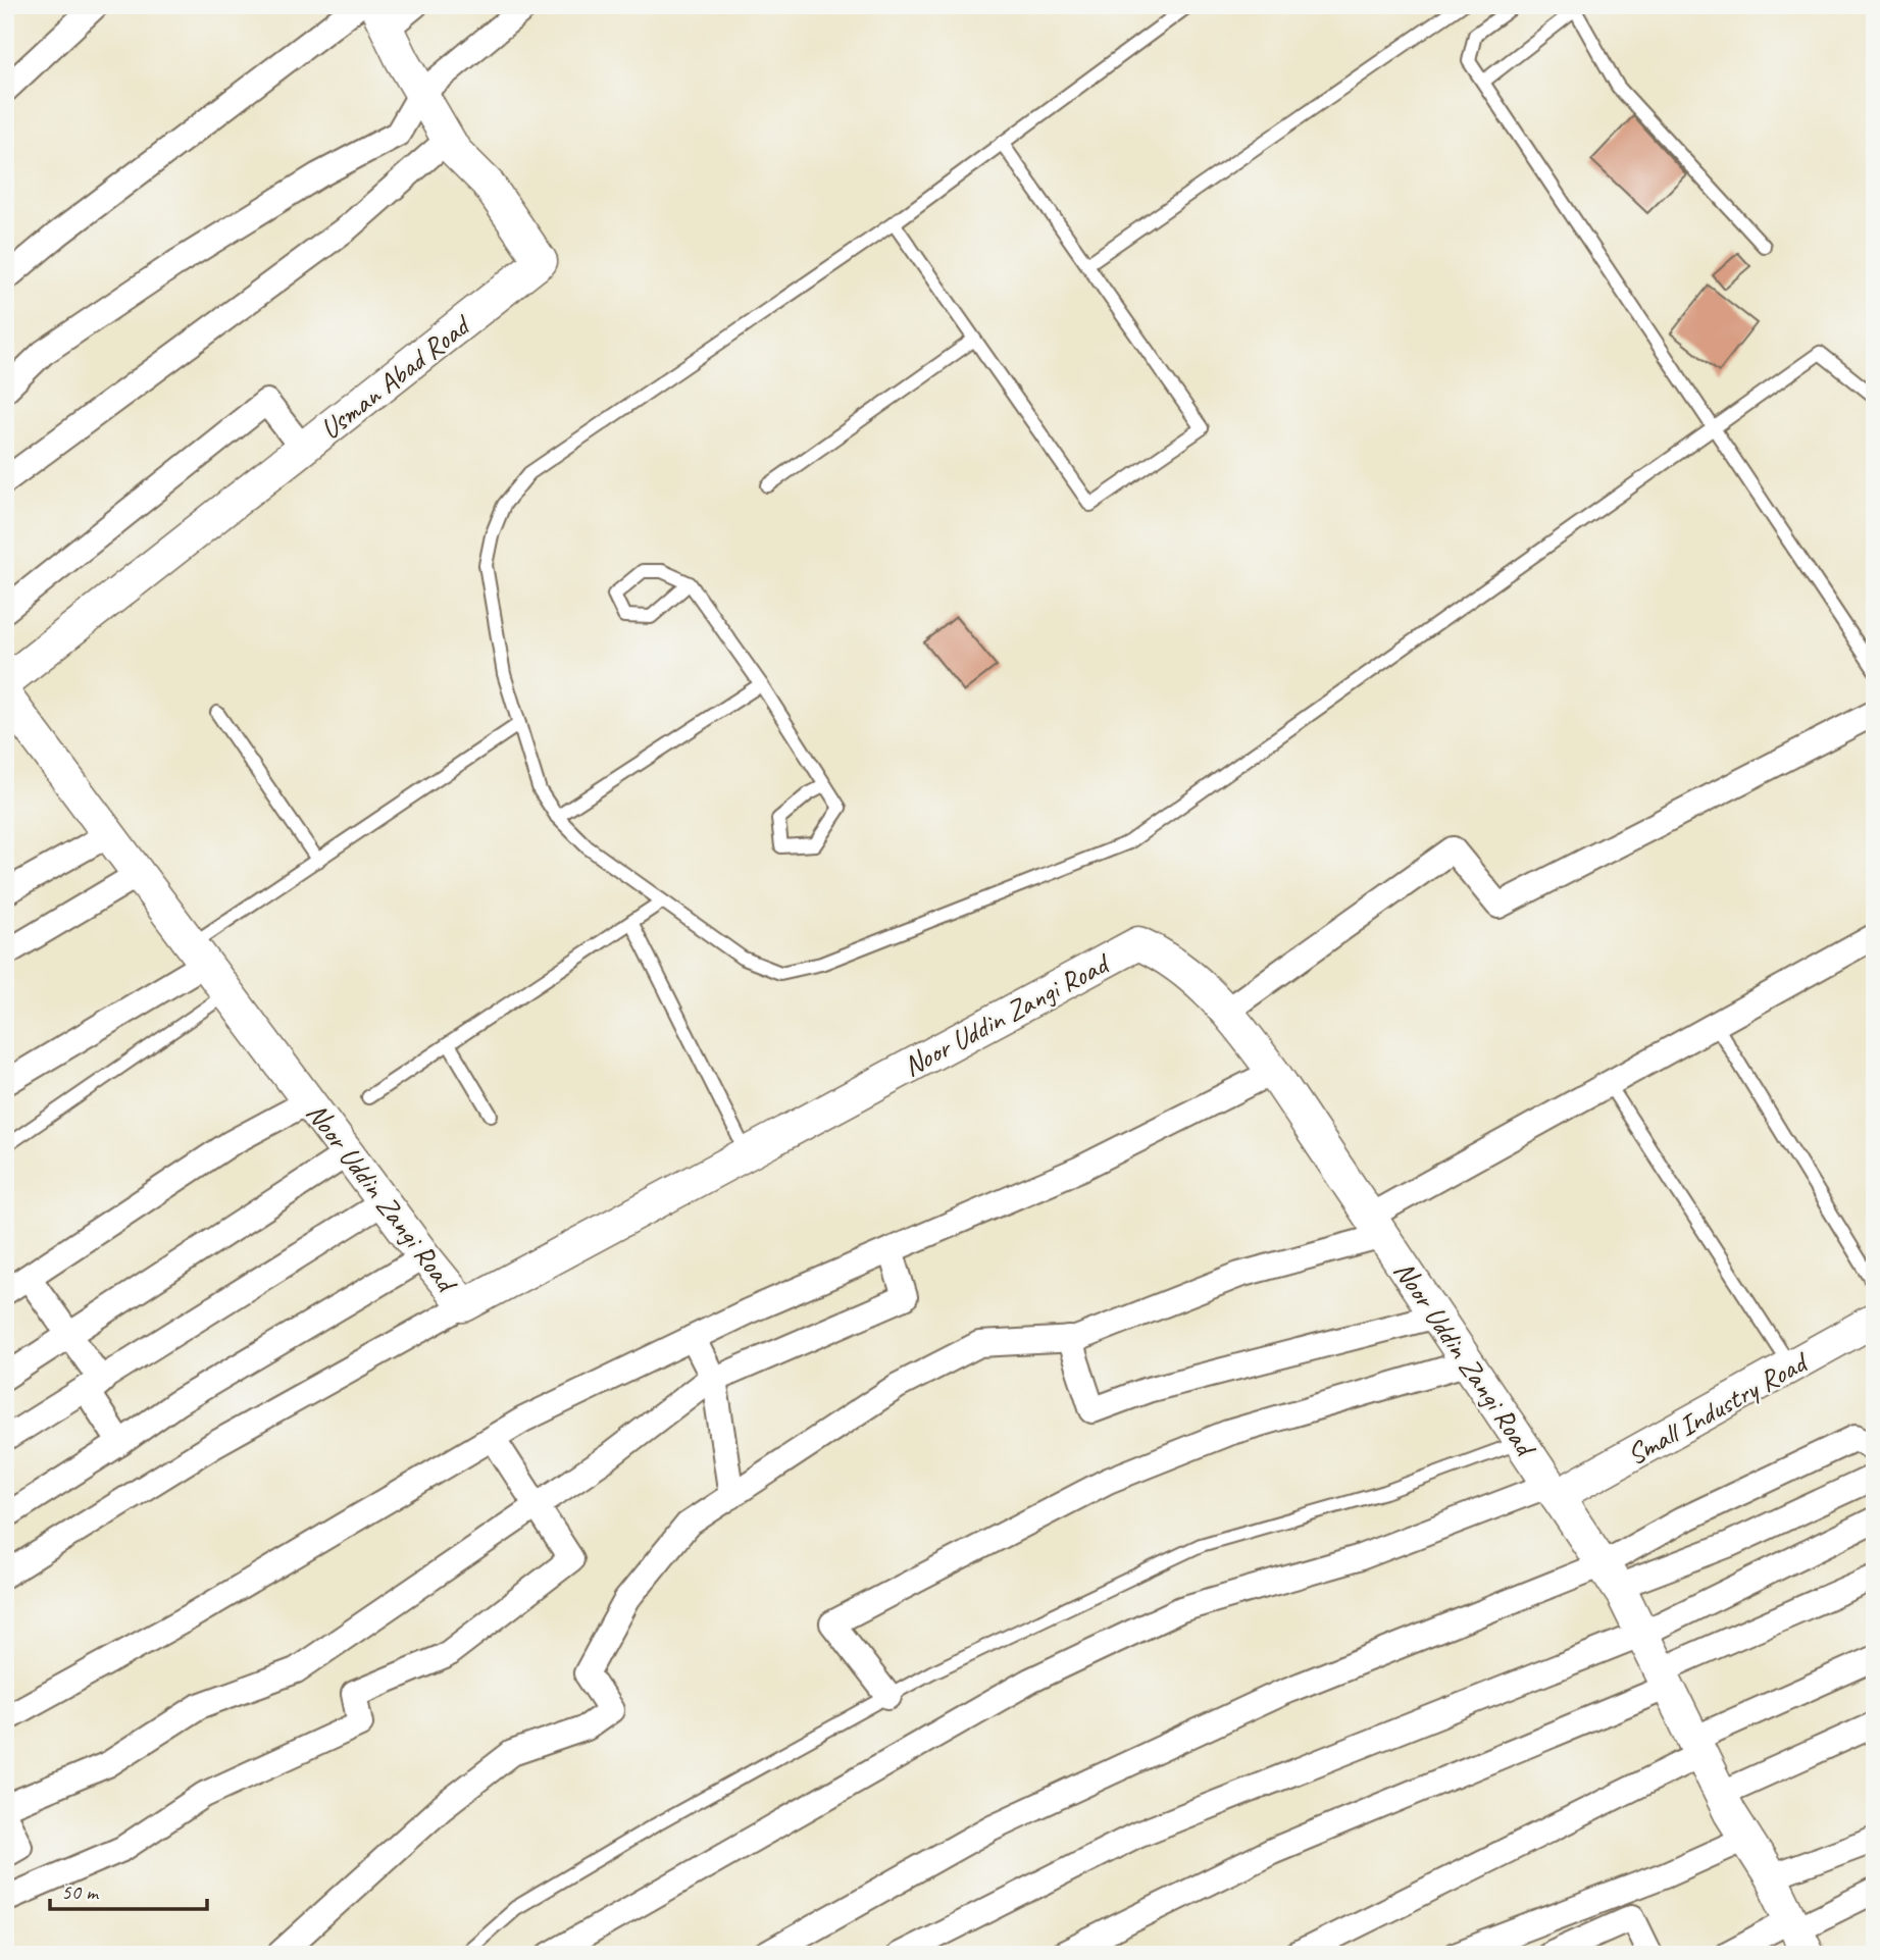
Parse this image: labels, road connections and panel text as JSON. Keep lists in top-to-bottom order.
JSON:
{
  "streets": {
    "street": ["Usman Abad Road", "Noor Uddin Zangi Road", "Small Industry Road"]
  },
  "crossings": [
    ["Noor Uddin Zangi Road", "Small Industry Road"]
  ],
  "scale_bar": "50 m"
}
